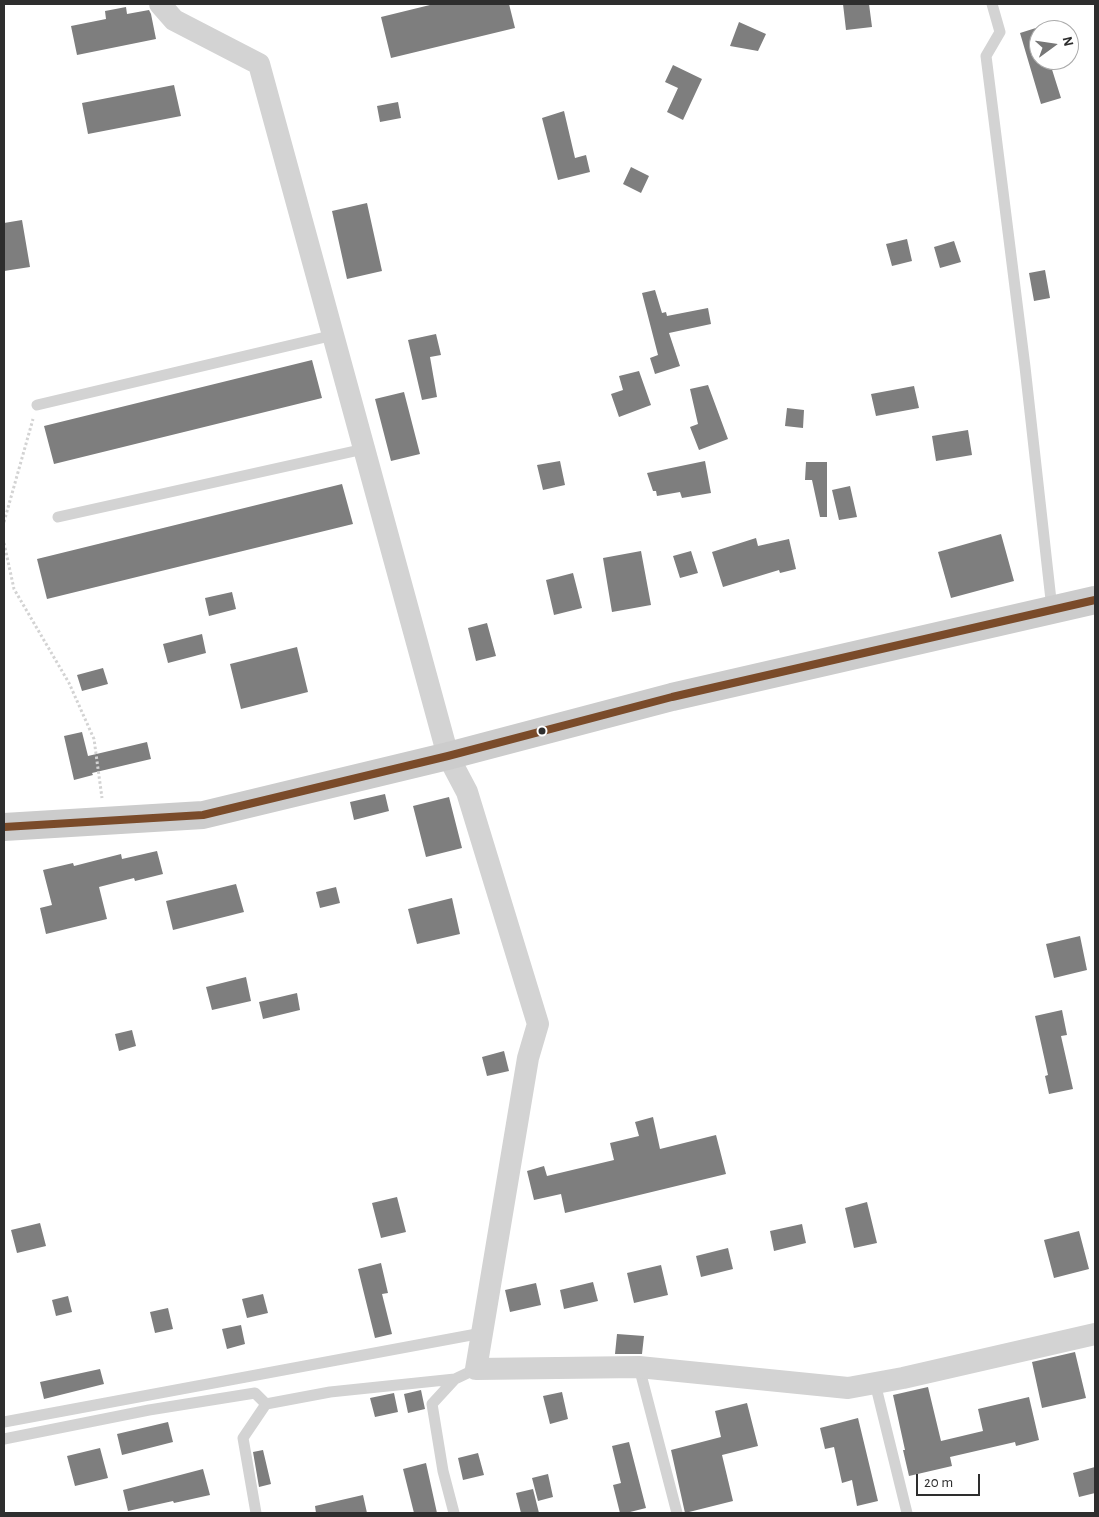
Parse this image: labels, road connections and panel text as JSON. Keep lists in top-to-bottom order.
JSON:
{
  "scale_bar": "20 m",
  "north": "right"
}
